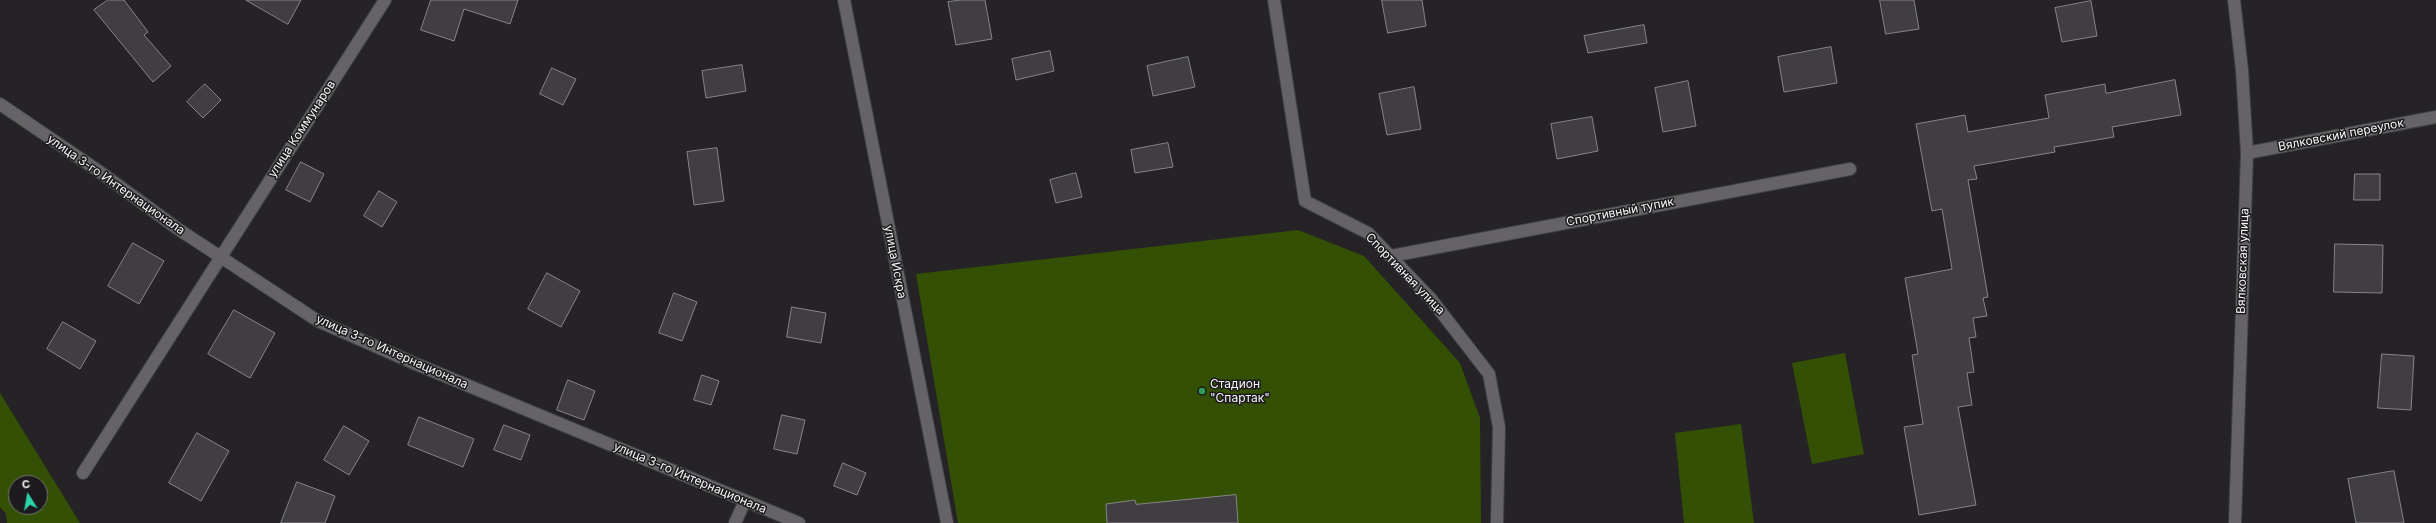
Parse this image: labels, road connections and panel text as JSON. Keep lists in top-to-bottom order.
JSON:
{
  "streets": {
    "street": [
      "улица Коммунаров",
      "Вялковский переулок",
      "улица 3-го Интернационала",
      "Спортивный тупик",
      "Вялковская улица",
      "улица Искра",
      "Спортивная улица"
    ]
  },
  "crossings": [
    ["улица Коммунаров", "улица 3-го Интернационала"],
    ["Вялковский переулок", "Вялковская улица"],
    ["Спортивный тупик", "Спортивная улица"]
  ],
  "places": ["Стадион \"Спартак\""],
  "north": "top"
}
